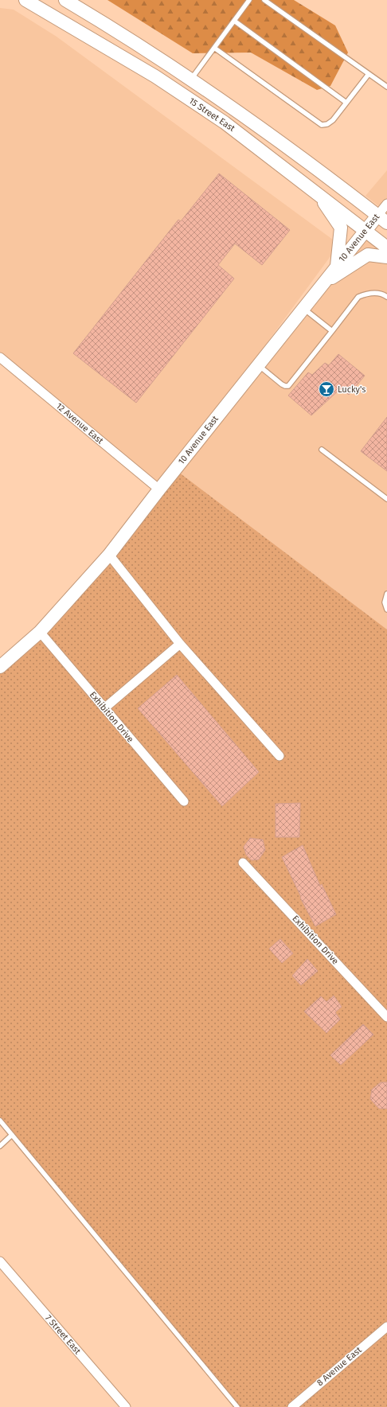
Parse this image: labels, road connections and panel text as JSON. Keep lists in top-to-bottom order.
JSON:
{
  "streets": {
    "main road": ["15 Street East", "10 Avenue East"],
    "street": [
      "12 Avenue East",
      "Exhibition Drive",
      "7 Street East",
      "8 Avenue East"
    ]
  },
  "crossings": [
    ["15 Street East", "10 Avenue East"],
    ["10 Avenue East", "12 Avenue East"],
    ["10 Avenue East", "Exhibition Drive"]
  ],
  "places": {
    "bar": ["Lucky's"]
  }
}
